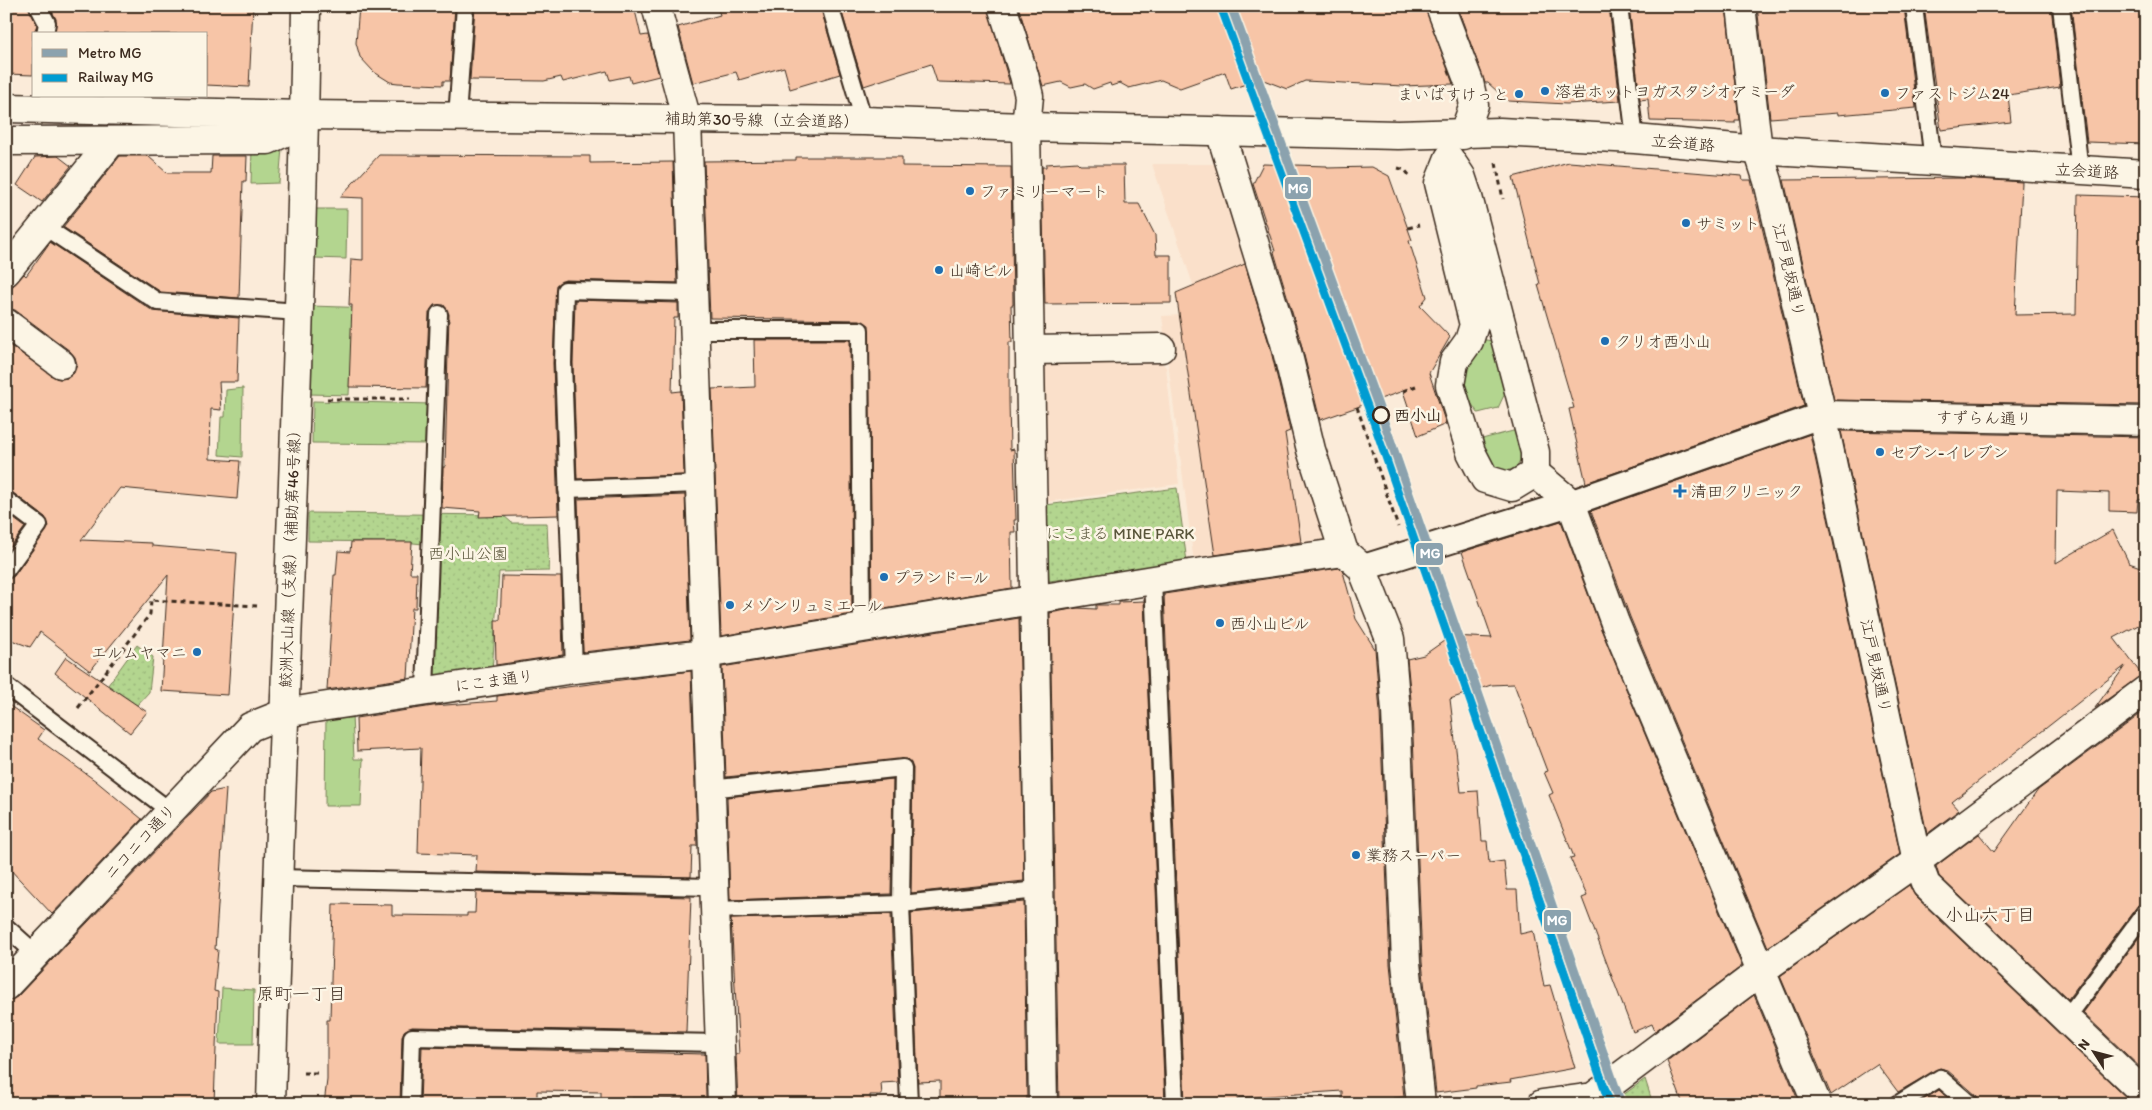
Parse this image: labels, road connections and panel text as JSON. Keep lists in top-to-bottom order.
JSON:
{
  "streets": {
    "street": [
      "補助第30号線（立会道路）",
      "立会道路",
      "江戸見坂通り",
      "すずらん通り",
      "鮫洲大山線（支線）（補助第46号線）",
      "にこま通り",
      "ニコニコ通り"
    ]
  },
  "crossings": [
    ["補助第30号線（立会道路）", "立会道路"],
    ["補助第30号線（立会道路）", "鮫洲大山線（支線）（補助第46号線）"],
    ["立会道路", "江戸見坂通り"],
    ["江戸見坂通り", "すずらん通り"],
    ["鮫洲大山線（支線）（補助第46号線）", "にこま通り"],
    ["鮫洲大山線（支線）（補助第46号線）", "ニコニコ通り"],
    ["にこま通り", "ニコニコ通り"]
  ],
  "districts": ["小山六丁目", "原町一丁目"],
  "parks": ["にこまる MINE PARK", "西小山公園"],
  "places": {
    "other": [
      "溶岩ホットヨガスタジオアミーダ",
      "ファストジム24",
      "まいばすけっと",
      "ファミリーマート",
      "サミット",
      "山崎ビル",
      "クリオ西小山",
      "西小山",
      "セブン-イレブン",
      "プランドール",
      "メゾンリュミエール",
      "西小山ビル",
      "エルムヤマニ",
      "業務スーパー"
    ],
    "health": ["清田クリニック"]
  },
  "lines": ["metro line MG", "rail line MG"],
  "legend": ["Metro MG", "Railway MG"],
  "north": "top left"
}
